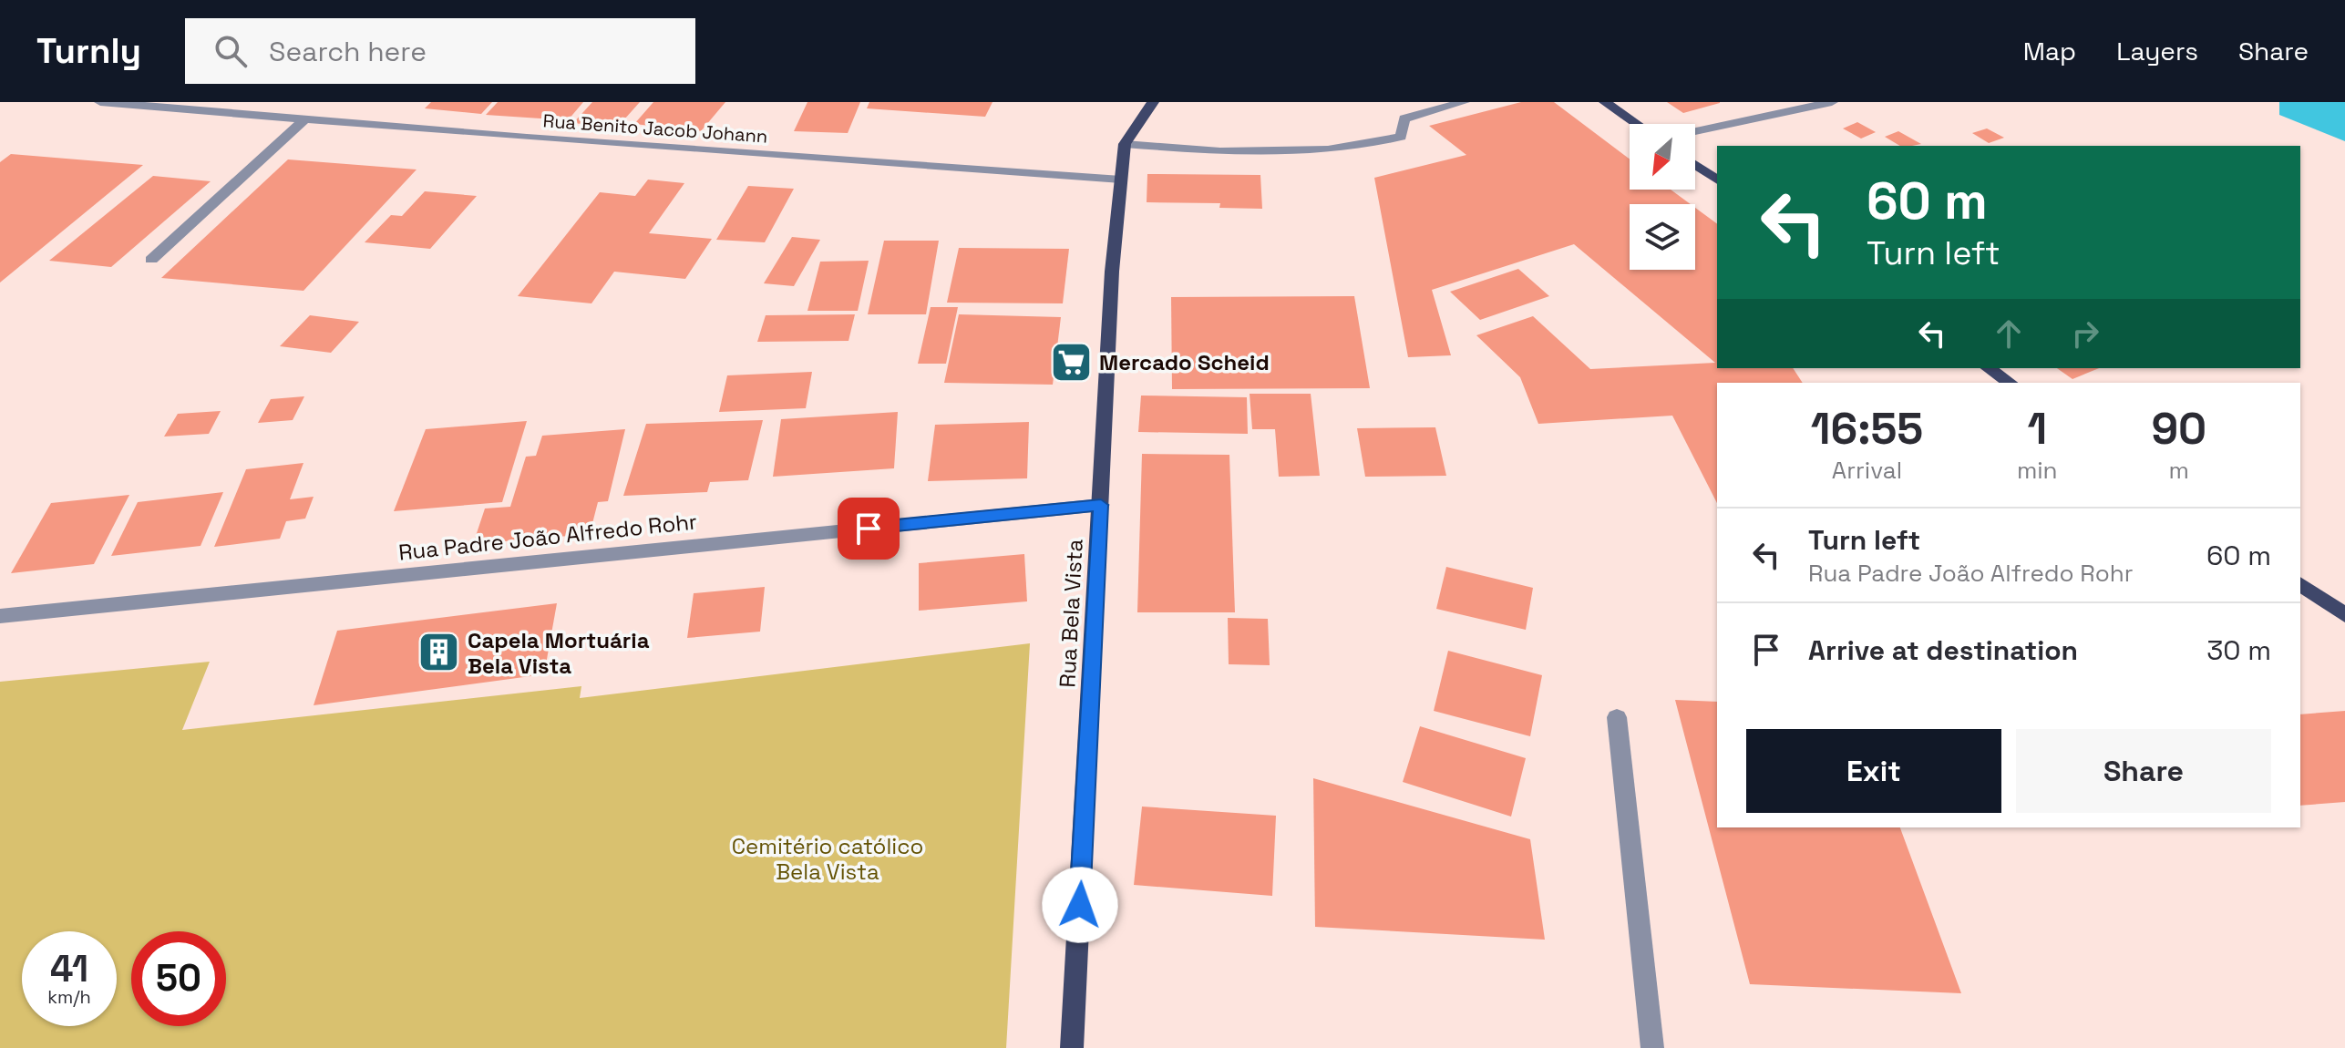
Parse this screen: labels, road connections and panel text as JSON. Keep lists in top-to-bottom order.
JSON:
{
  "streets": {
    "main road": ["Rua Bela Vista"],
    "street": ["Rua Benito Jacob Johann", "Rua Padre João Alfredo Rohr"]
  },
  "crossings": [
    ["Rua Benito Jacob Johann", "Rua Bela Vista"],
    ["Rua Padre João Alfredo Rohr", "Rua Bela Vista"]
  ],
  "parks": ["Cemitério católico Bela Vista"],
  "places": {
    "supermarket": ["Mercado Scheid"],
    "building": ["Capela Mortuária Bela Vista"]
  },
  "north": "bottom left",
  "page": {
    "header": "Turnly",
    "search": "Search here",
    "nav": ["Map", "Layers", "Share"],
    "turn": ["60 m", "Turn left"],
    "eta": [
      "16:55",
      "Arrival",
      "1",
      "min",
      "90",
      "m"
    ],
    "list": [
      {
        "name": "Turn left",
        "note": "Rua Padre João Alfredo Rohr",
        "value": "60 m"
      },
      {
        "name": "Arrive at destination",
        "value": "30 m"
      }
    ],
    "buttons": ["Exit", "Share"],
    "speed": "41 km/h",
    "limit": "50"
  }
}
